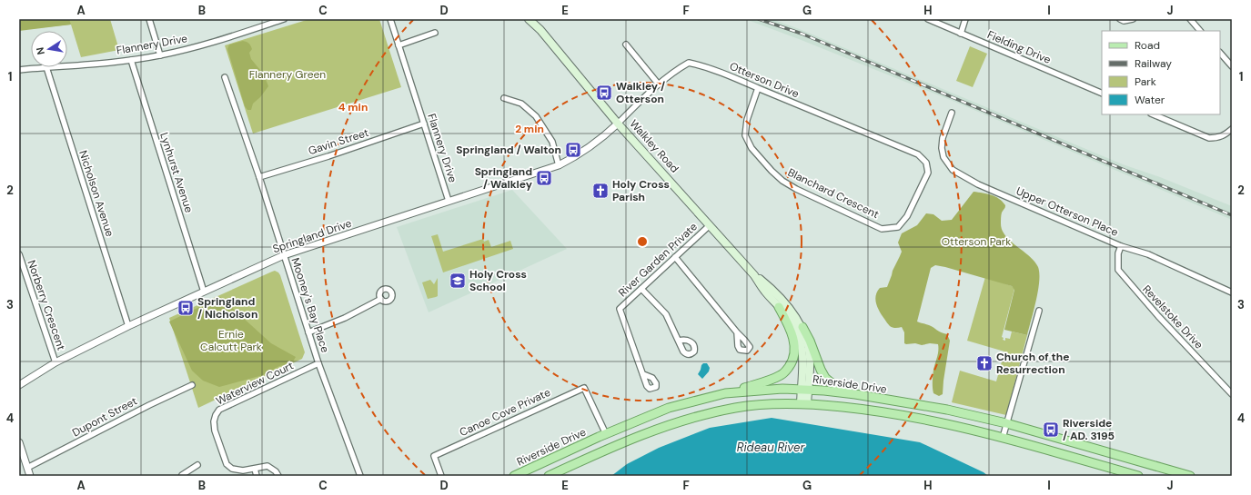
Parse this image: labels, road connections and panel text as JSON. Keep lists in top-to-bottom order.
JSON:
{
  "streets": {
    "main road": ["Walkley Road", "Riverside Drive"],
    "street": [
      "Flannery Drive",
      "Fielding Drive",
      "Otterson Drive",
      "Gavin Street",
      "Lynhurst Avenue",
      "Nicholson Avenue",
      "Blanchard Crescent",
      "Upper Otterson Place",
      "Springland Drive",
      "River Garden Private",
      "Norberry Crescent",
      "Mooney's Bay Place",
      "Revelstoke Drive",
      "Waterview Court",
      "Canoe Cove Private",
      "Dupont Street"
    ]
  },
  "crossings": [
    ["Flannery Drive", "Gavin Street"],
    ["Flannery Drive", "Lynhurst Avenue"],
    ["Flannery Drive", "Nicholson Avenue"],
    ["Flannery Drive", "Springland Drive"],
    ["Otterson Drive", "Walkley Road"],
    ["Otterson Drive", "Blanchard Crescent"],
    ["Otterson Drive", "Springland Drive"],
    ["Gavin Street", "Mooney's Bay Place"],
    ["Walkley Road", "Springland Drive"],
    ["Walkley Road", "River Garden Private"],
    ["Walkley Road", "Riverside Drive"],
    ["Lynhurst Avenue", "Springland Drive"],
    ["Nicholson Avenue", "Springland Drive"],
    ["Upper Otterson Place", "Revelstoke Drive"],
    ["Springland Drive", "Norberry Crescent"],
    ["Springland Drive", "Mooney's Bay Place"],
    ["Mooney's Bay Place", "Waterview Court"],
    ["Riverside Drive", "Canoe Cove Private"]
  ],
  "water": ["Rideau River"],
  "parks": ["Flannery Green", "Otterson Park", "Ernie Calcutt Park"],
  "places": {
    "bus stop": [
      "Walkley / Otterson",
      "Springland / Walton",
      "Springland / Walkley",
      "Springland / Nicholson",
      "Riverside / AD. 3195"
    ],
    "church": ["Holy Cross Parish", "Church of the Resurrection"],
    "school or university": ["Holy Cross School"]
  },
  "legend": [
    "Road",
    "Railway",
    "Park",
    "Water"
  ],
  "north": "left",
  "grid": {
    "columns": [
      "A",
      "B",
      "C",
      "D",
      "E",
      "F",
      "G",
      "H",
      "I",
      "J"
    ],
    "rows": [
      "1",
      "2",
      "3",
      "4"
    ]
  },
  "rings": ["4 min", "2 min"]
}
